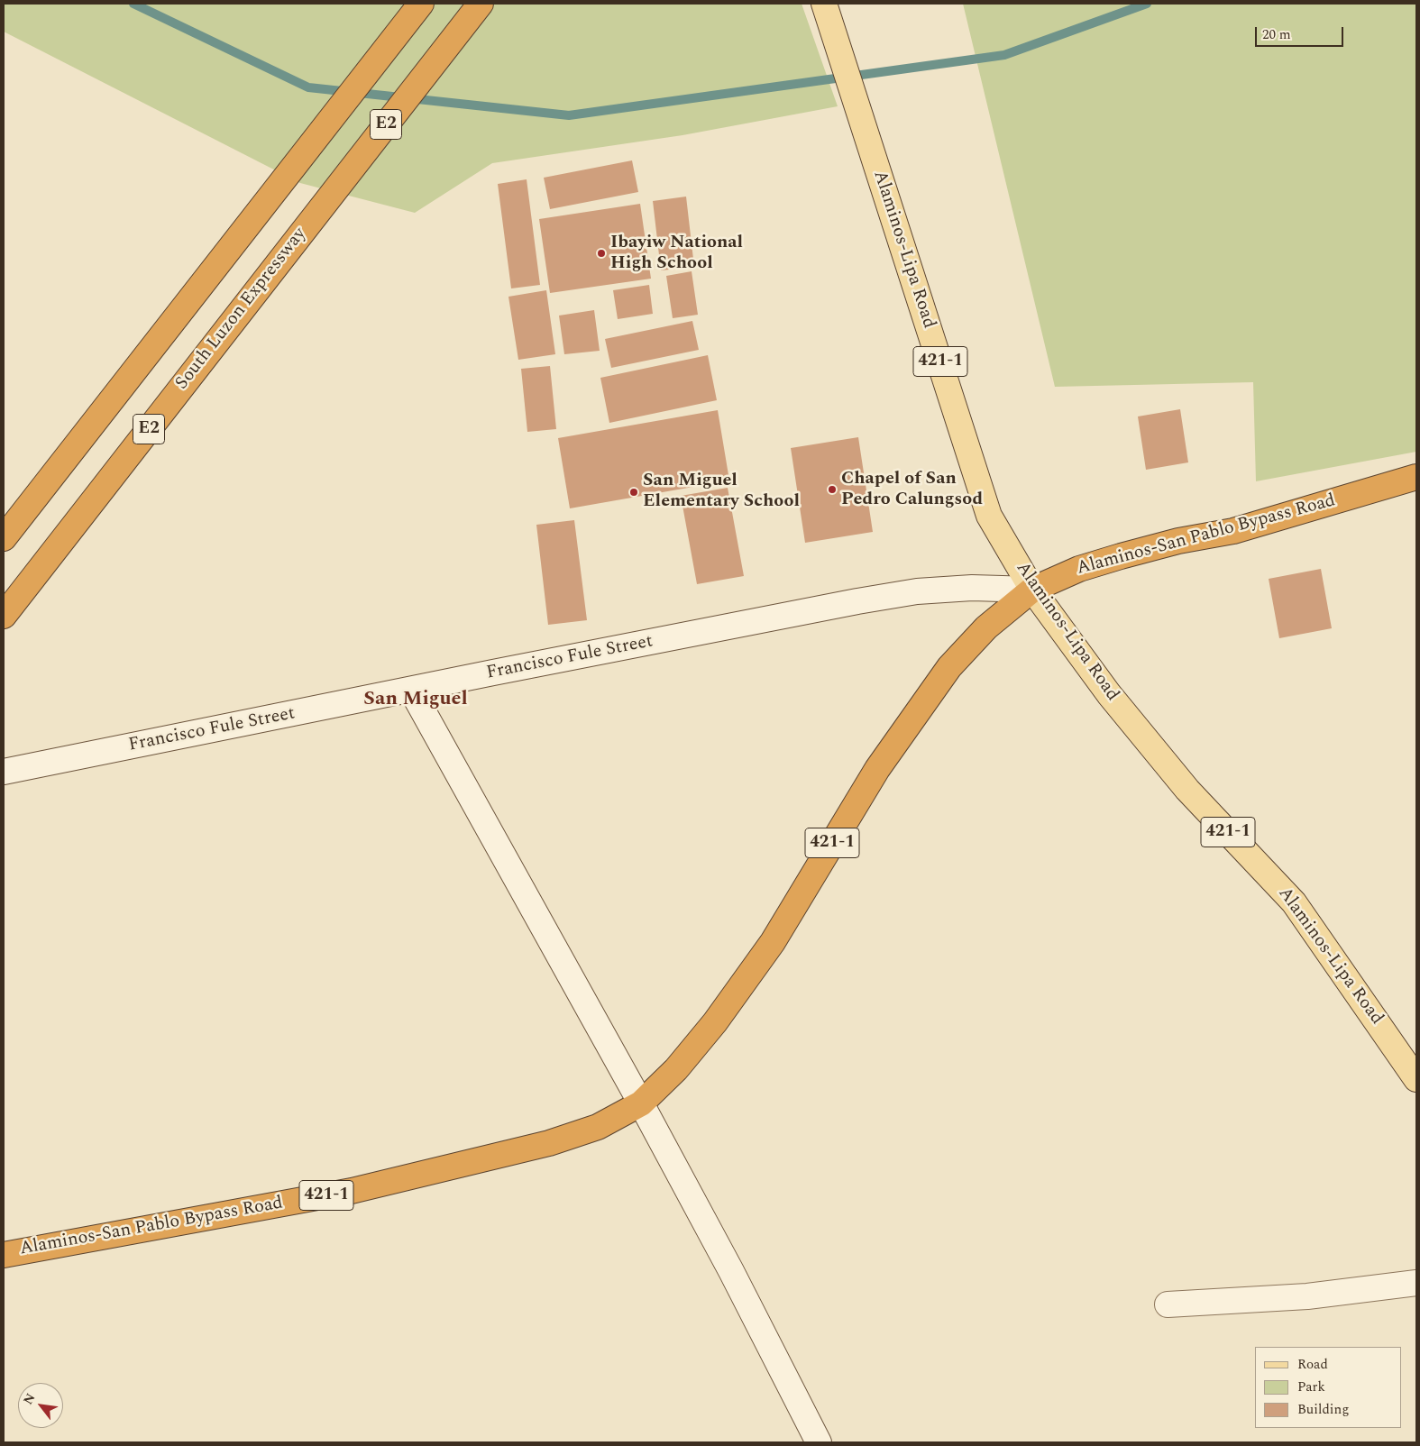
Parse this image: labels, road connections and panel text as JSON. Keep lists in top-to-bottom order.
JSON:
{
  "streets": {
    "highway": [
      "E2",
      "South Luzon Expressway",
      "421-1",
      "Alaminos-San Pablo Bypass Road"
    ],
    "main road": ["Alaminos-Lipa Road"],
    "street": ["Francisco Fule Street"]
  },
  "crossings": [
    ["Alaminos-Lipa Road", "Alaminos-San Pablo Bypass Road"],
    ["Alaminos-Lipa Road", "Francisco Fule Street"],
    ["Alaminos-San Pablo Bypass Road", "Francisco Fule Street"]
  ],
  "districts": ["San Miguel"],
  "places": ["Ibayiw National High School", "Chapel of San Pedro Calungsod", "San Miguel Elementary School"],
  "legend": ["Road", "Park", "Building"],
  "scale_bar": "20 m",
  "north": "top left"
}
